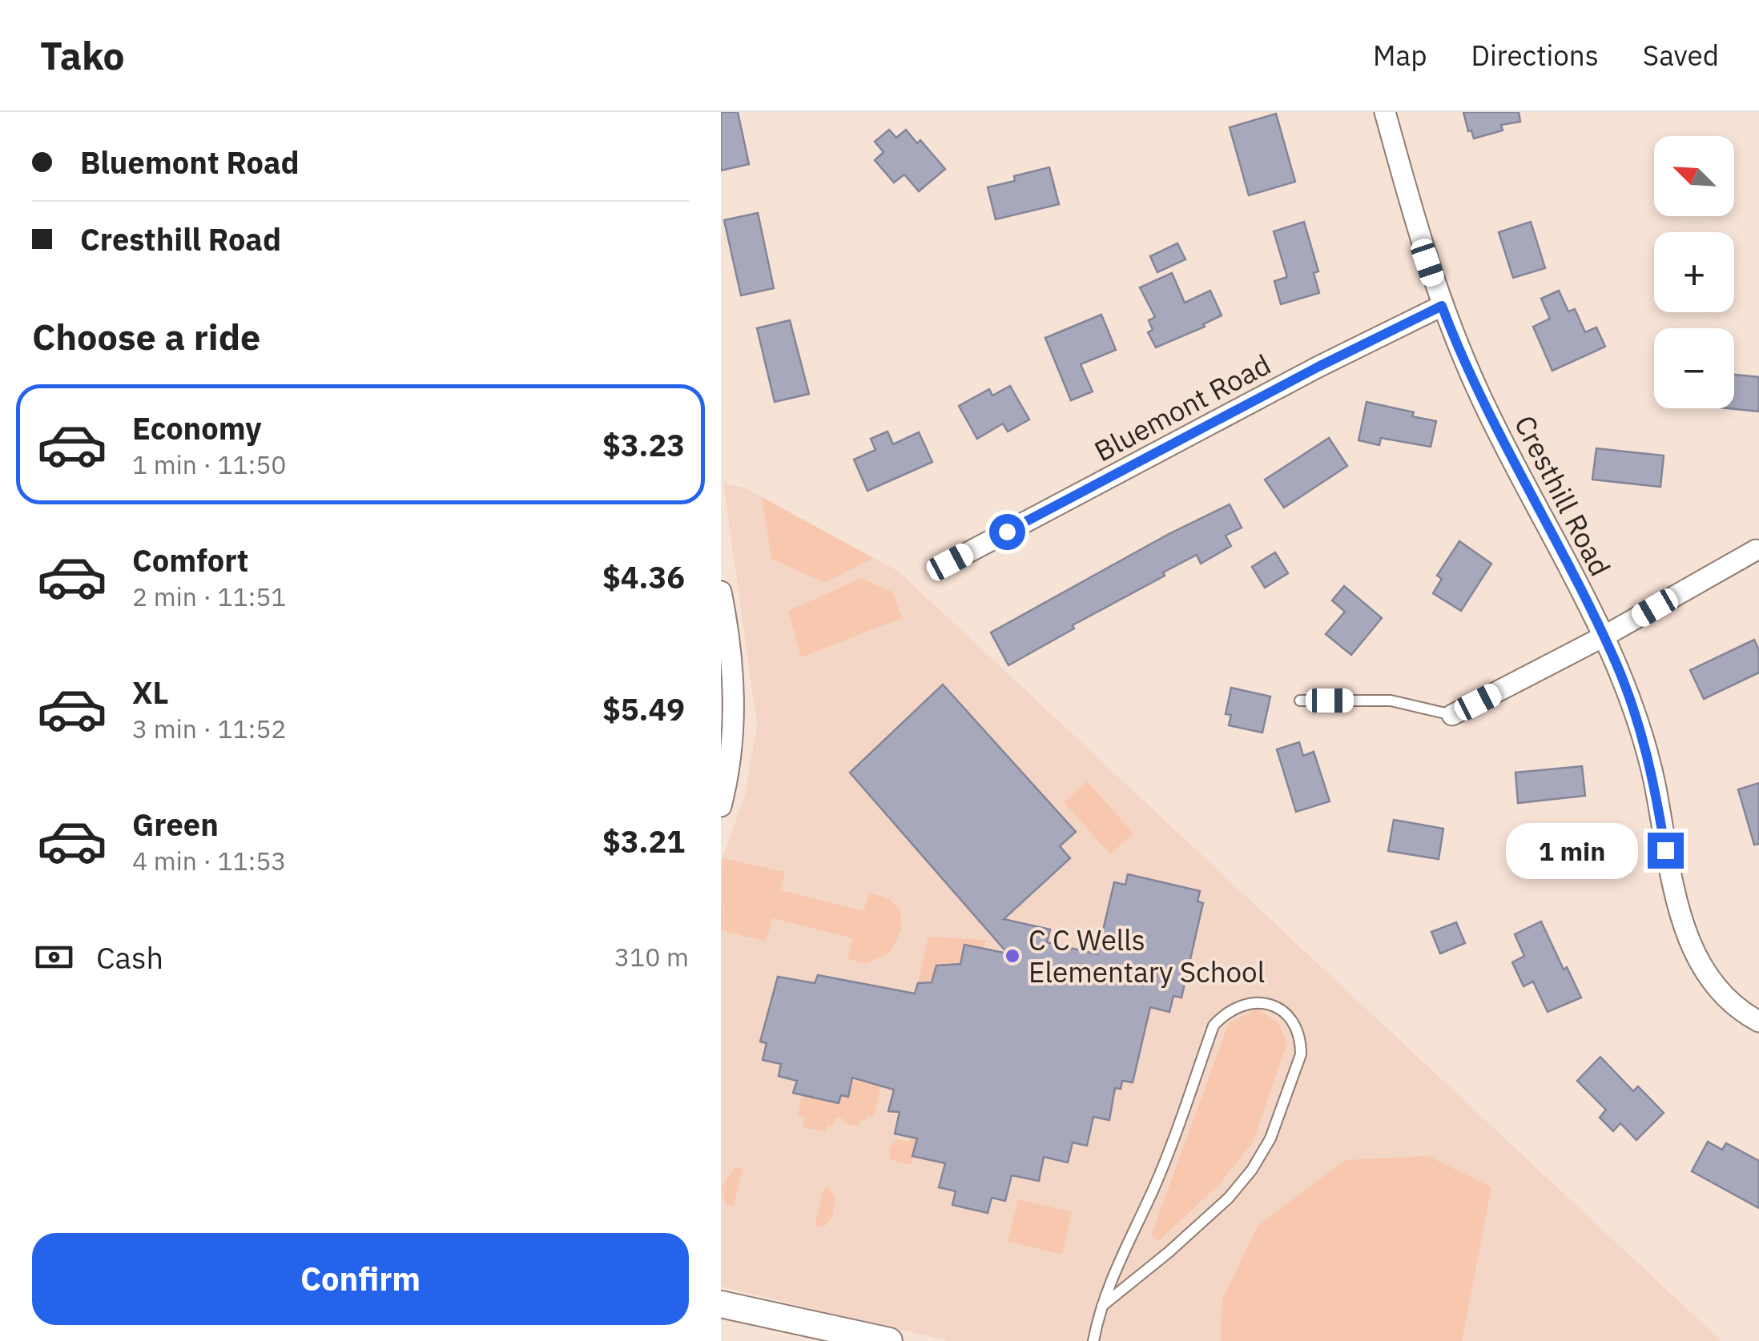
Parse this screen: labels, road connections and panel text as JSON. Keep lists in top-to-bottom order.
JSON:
{
  "streets": {
    "street": ["Bluemont Road", "Cresthill Road"]
  },
  "crossings": [
    ["Bluemont Road", "Cresthill Road"]
  ],
  "places": ["C C Wells Elementary School"],
  "north": "top left",
  "page": {
    "header": "Tako",
    "nav": ["Map", "Directions", "Saved"],
    "banner": ["Bluemont Road", "Cresthill Road"],
    "map_buttons": ["+", "−"],
    "heading": "Choose a ride",
    "list": [
      {
        "name": "Economy",
        "note": "1 min · 11:50",
        "value": "$3.23"
      },
      {
        "name": "Comfort",
        "note": "2 min · 11:51",
        "value": "$4.36"
      },
      {
        "name": "XL",
        "note": "3 min · 11:52",
        "value": "$5.49"
      },
      {
        "name": "Green",
        "note": "4 min · 11:53",
        "value": "$3.21"
      }
    ],
    "bubble": "1 min",
    "pay": ["Cash", "310 m"],
    "buttons": "Confirm"
  }
}
